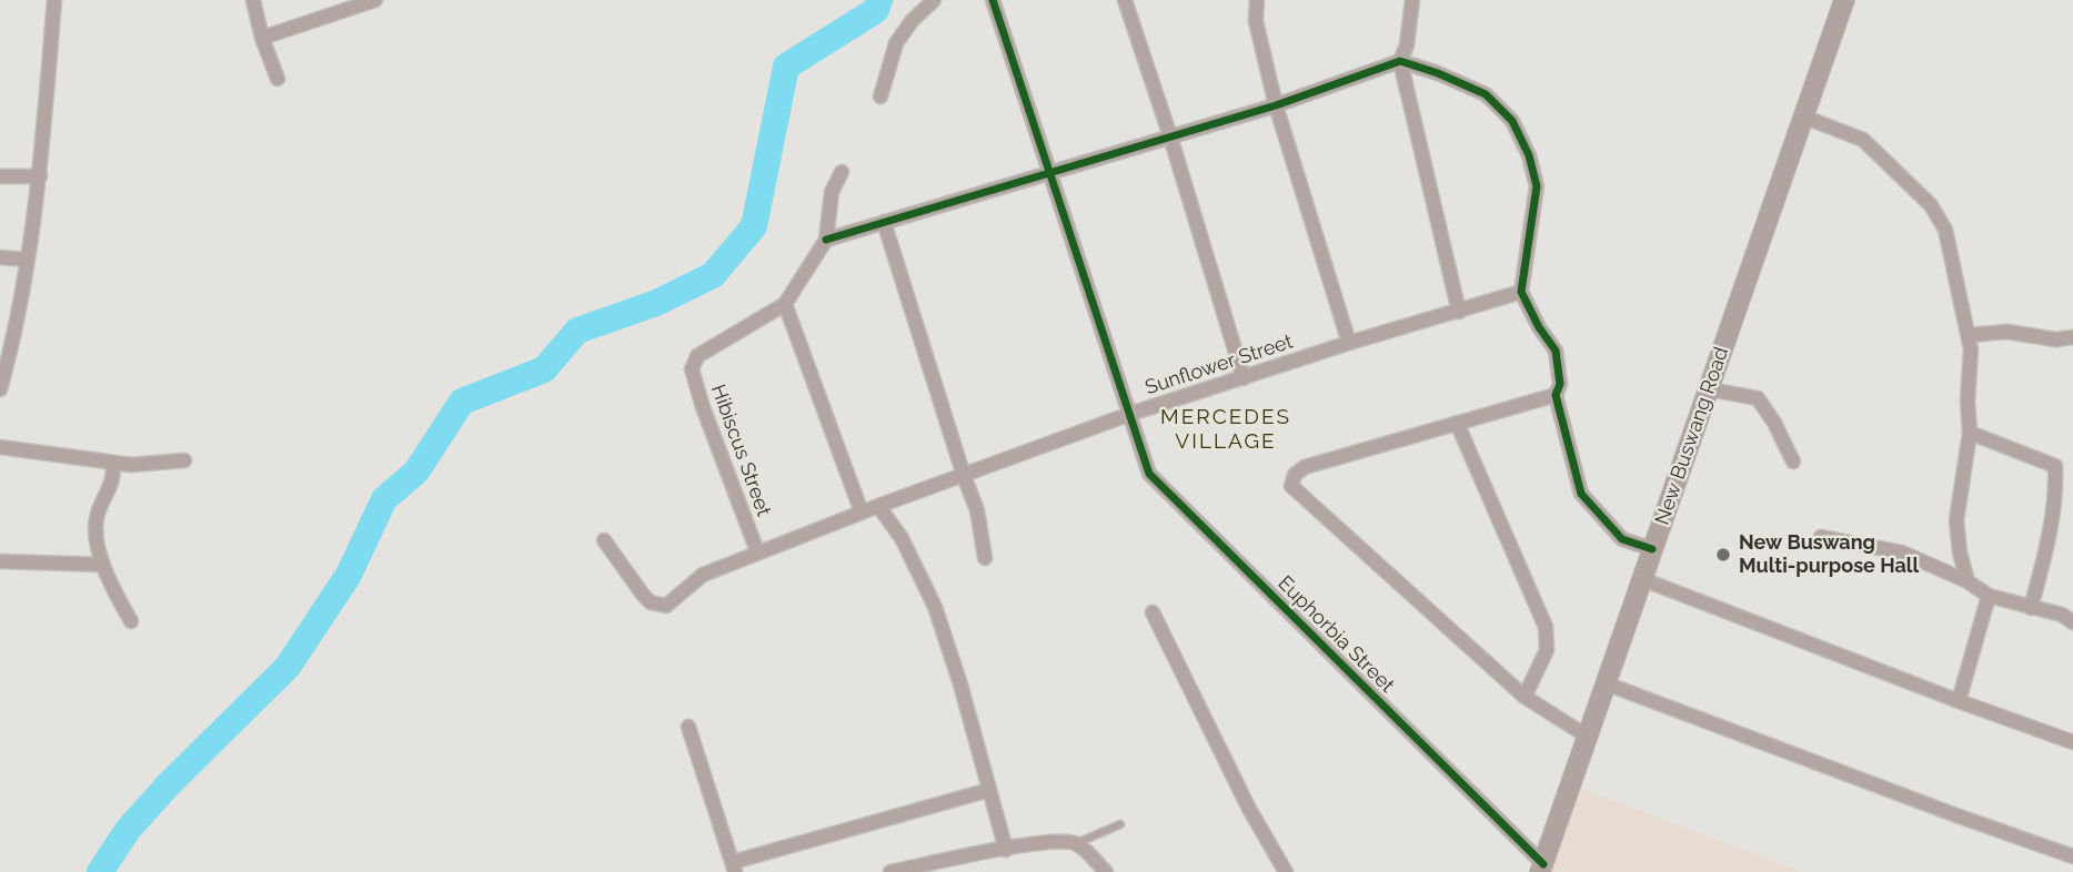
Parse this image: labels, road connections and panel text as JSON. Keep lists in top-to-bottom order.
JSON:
{
  "streets": {
    "street": [
      "Sunflower Street",
      "New Buswang Road",
      "Hibiscus Street",
      "Euphorbia Street"
    ]
  },
  "crossings": [
    ["Sunflower Street", "Hibiscus Street"],
    ["Sunflower Street", "Euphorbia Street"],
    ["New Buswang Road", "Euphorbia Street"]
  ],
  "districts": ["MERCEDES VILLAGE"],
  "places": ["New Buswang Multi-purpose Hall"]
}
